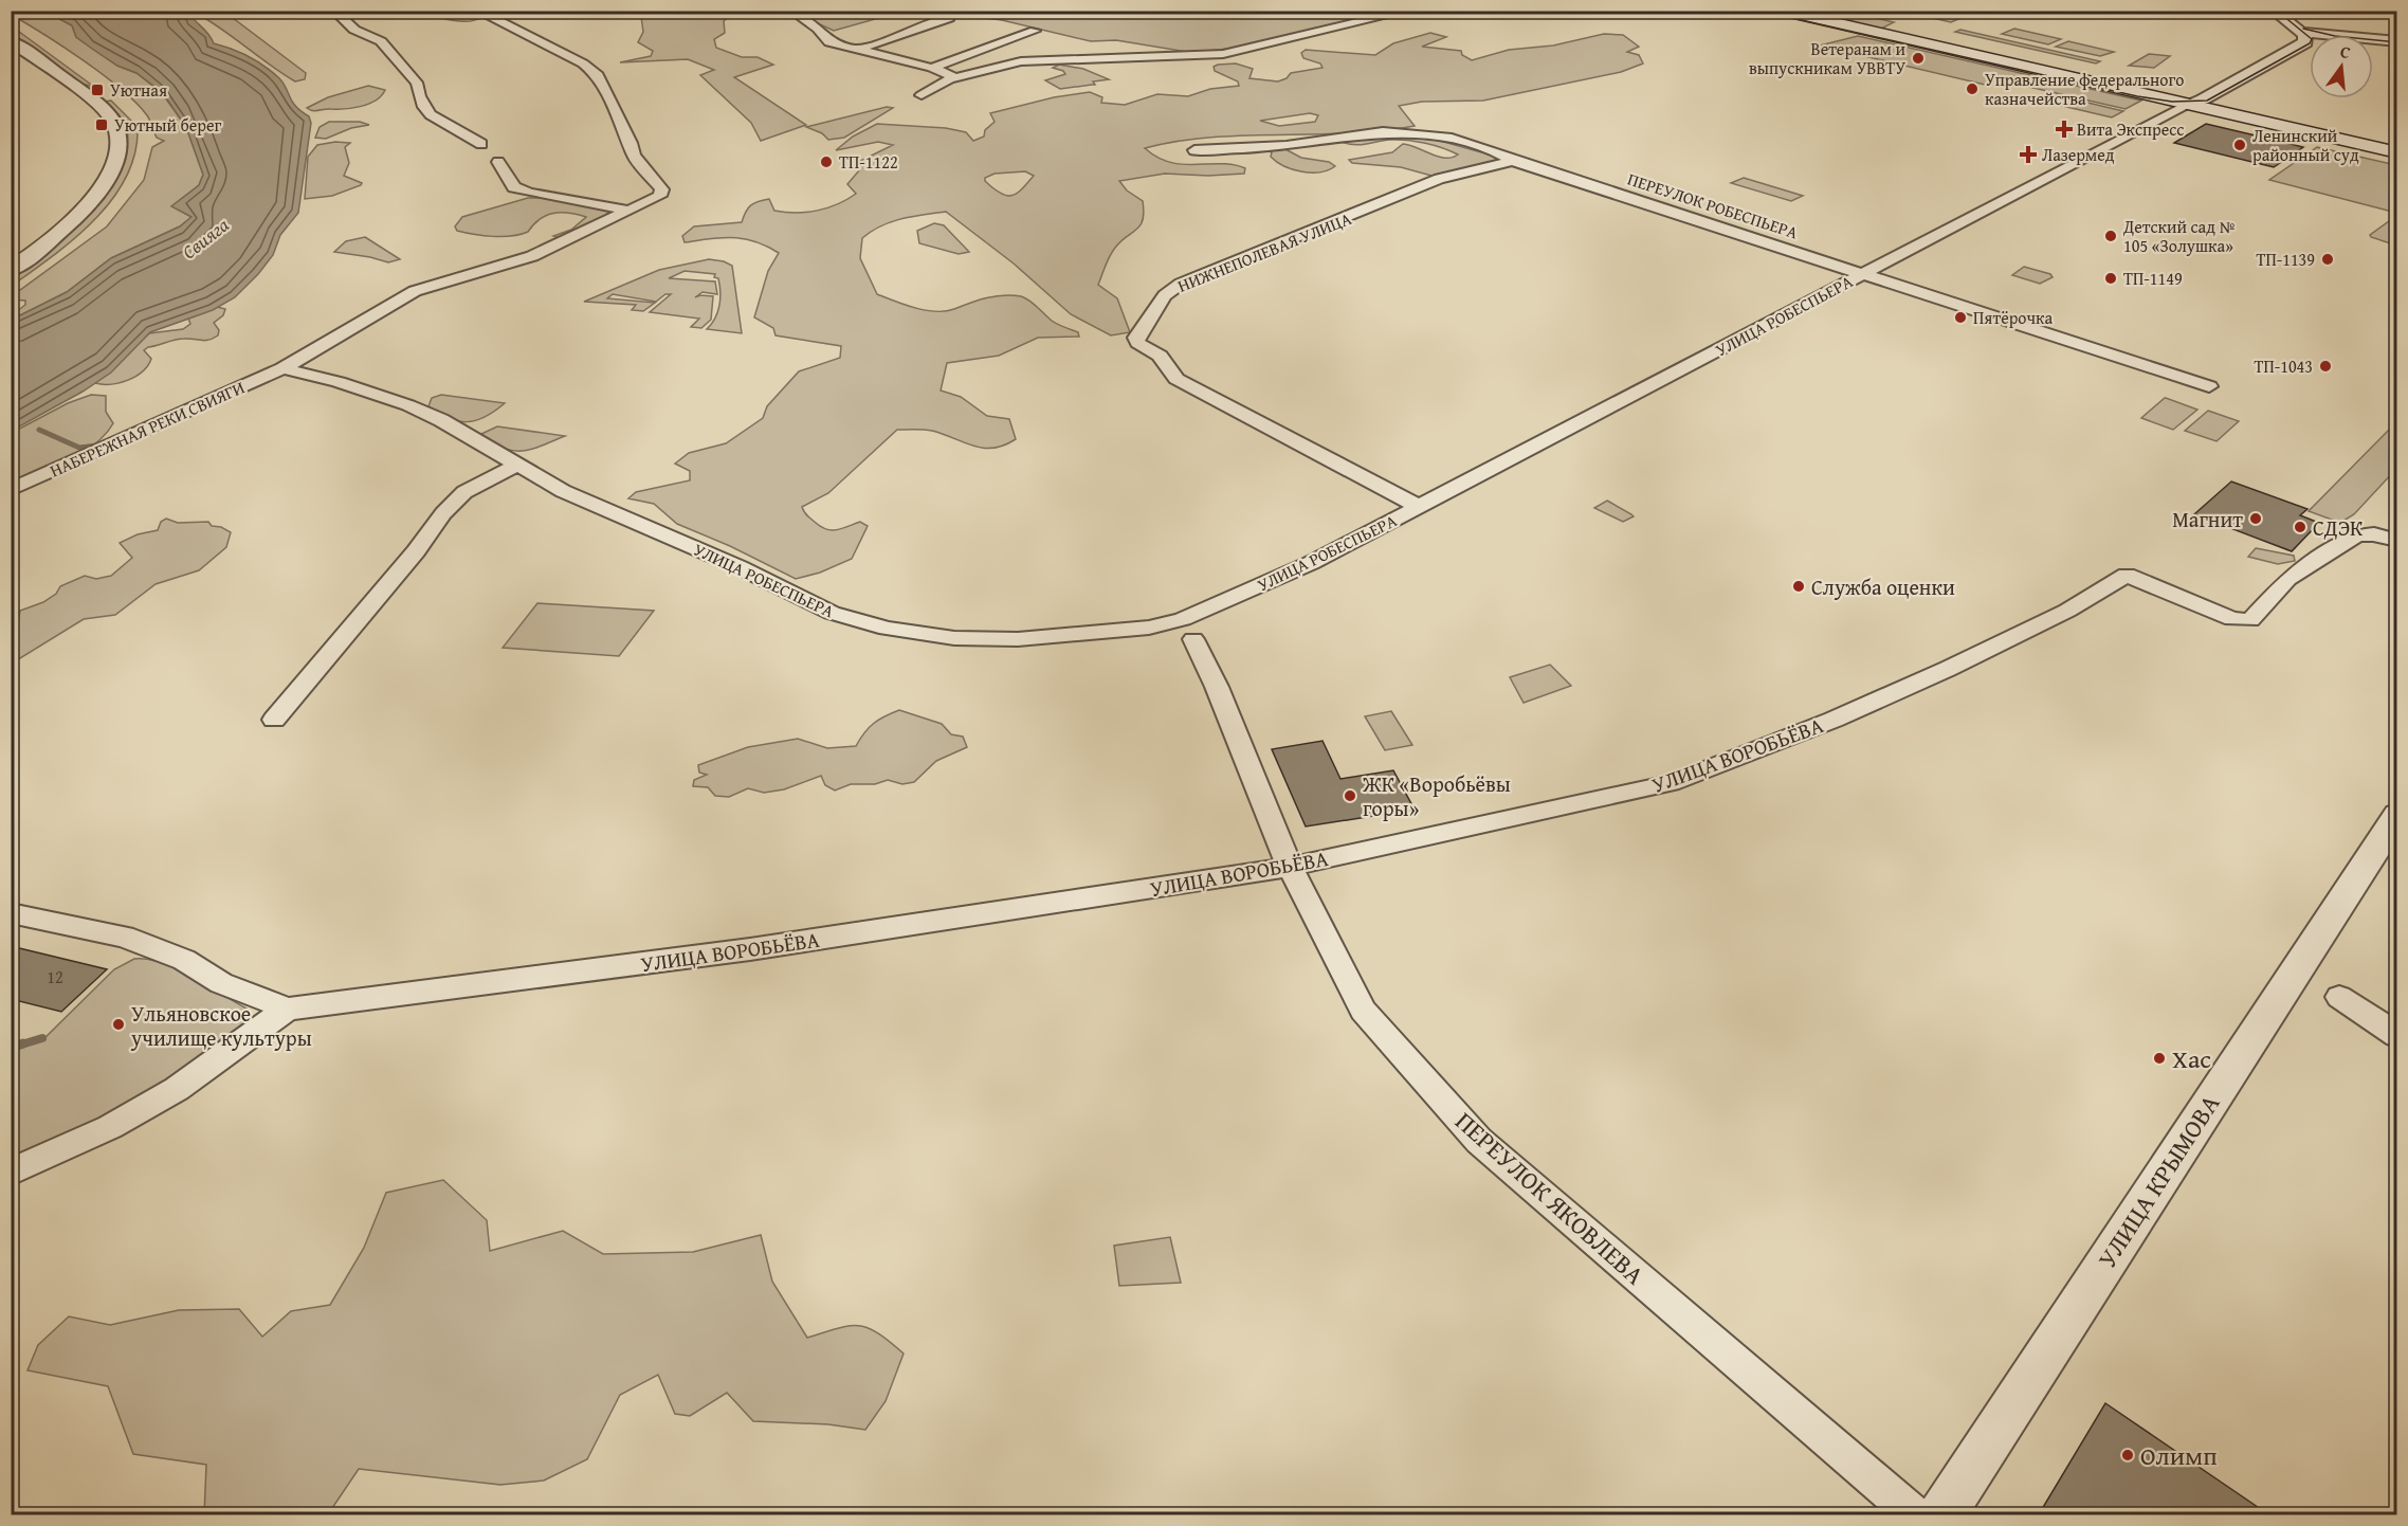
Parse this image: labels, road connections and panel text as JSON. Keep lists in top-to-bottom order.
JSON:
{
  "streets": {
    "street": [
      "ПЕРЕУЛОК РОБЕСПЬЕРА",
      "НИЖНЕПОЛЕВАЯ УЛИЦА",
      "УЛИЦА РОБЕСПЬЕРА",
      "НАБЕРЕЖНАЯ РЕКИ СВИЯГИ",
      "УЛИЦА ВОРОБЬЁВА",
      "УЛИЦА КРЫМОВА",
      "ПЕРЕУЛОК ЯКОВЛЕВА"
    ]
  },
  "crossings": [
    ["ПЕРЕУЛОК РОБЕСПЬЕРА", "НИЖНЕПОЛЕВАЯ УЛИЦА"],
    ["ПЕРЕУЛОК РОБЕСПЬЕРА", "УЛИЦА РОБЕСПЬЕРА"],
    ["НИЖНЕПОЛЕВАЯ УЛИЦА", "УЛИЦА РОБЕСПЬЕРА"],
    ["УЛИЦА РОБЕСПЬЕРА", "НАБЕРЕЖНАЯ РЕКИ СВИЯГИ"],
    ["УЛИЦА ВОРОБЬЁВА", "ПЕРЕУЛОК ЯКОВЛЕВА"]
  ],
  "water": ["Свияга"],
  "places": {
    "other": [
      "Ветеранам и выпускникам УВВТУ",
      "Управление федерального казначейства",
      "Ленинский районный суд",
      "ТП-1122",
      "Детский сад № 105 «Золушка»",
      "ТП-1139",
      "ТП-1149",
      "Пятёрочка",
      "ТП-1043",
      "Магнит",
      "СДЭК",
      "Служба оценки",
      "ЖК «Воробьёвы горы»",
      "Ульяновское училище культуры",
      "Хас",
      "Олимп"
    ],
    "transit": ["Уютная", "Уютный берег"],
    "health": ["Вита Экспресс", "Лазермед"]
  },
  "house_numbers": ["12"],
  "north": "top"
}
